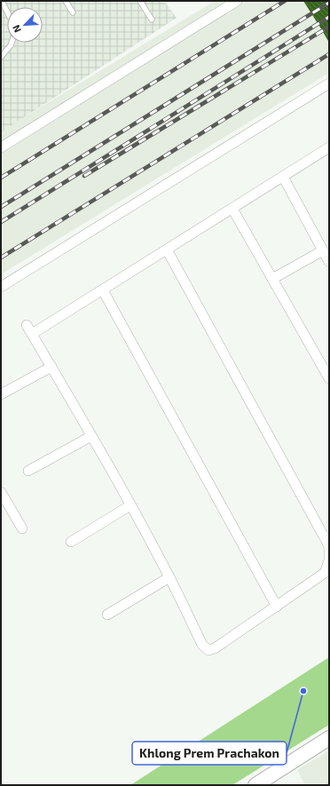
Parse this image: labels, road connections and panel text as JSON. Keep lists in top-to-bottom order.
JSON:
{
  "places": ["Khlong Prem Prachakon"],
  "north": "bottom left"
}
